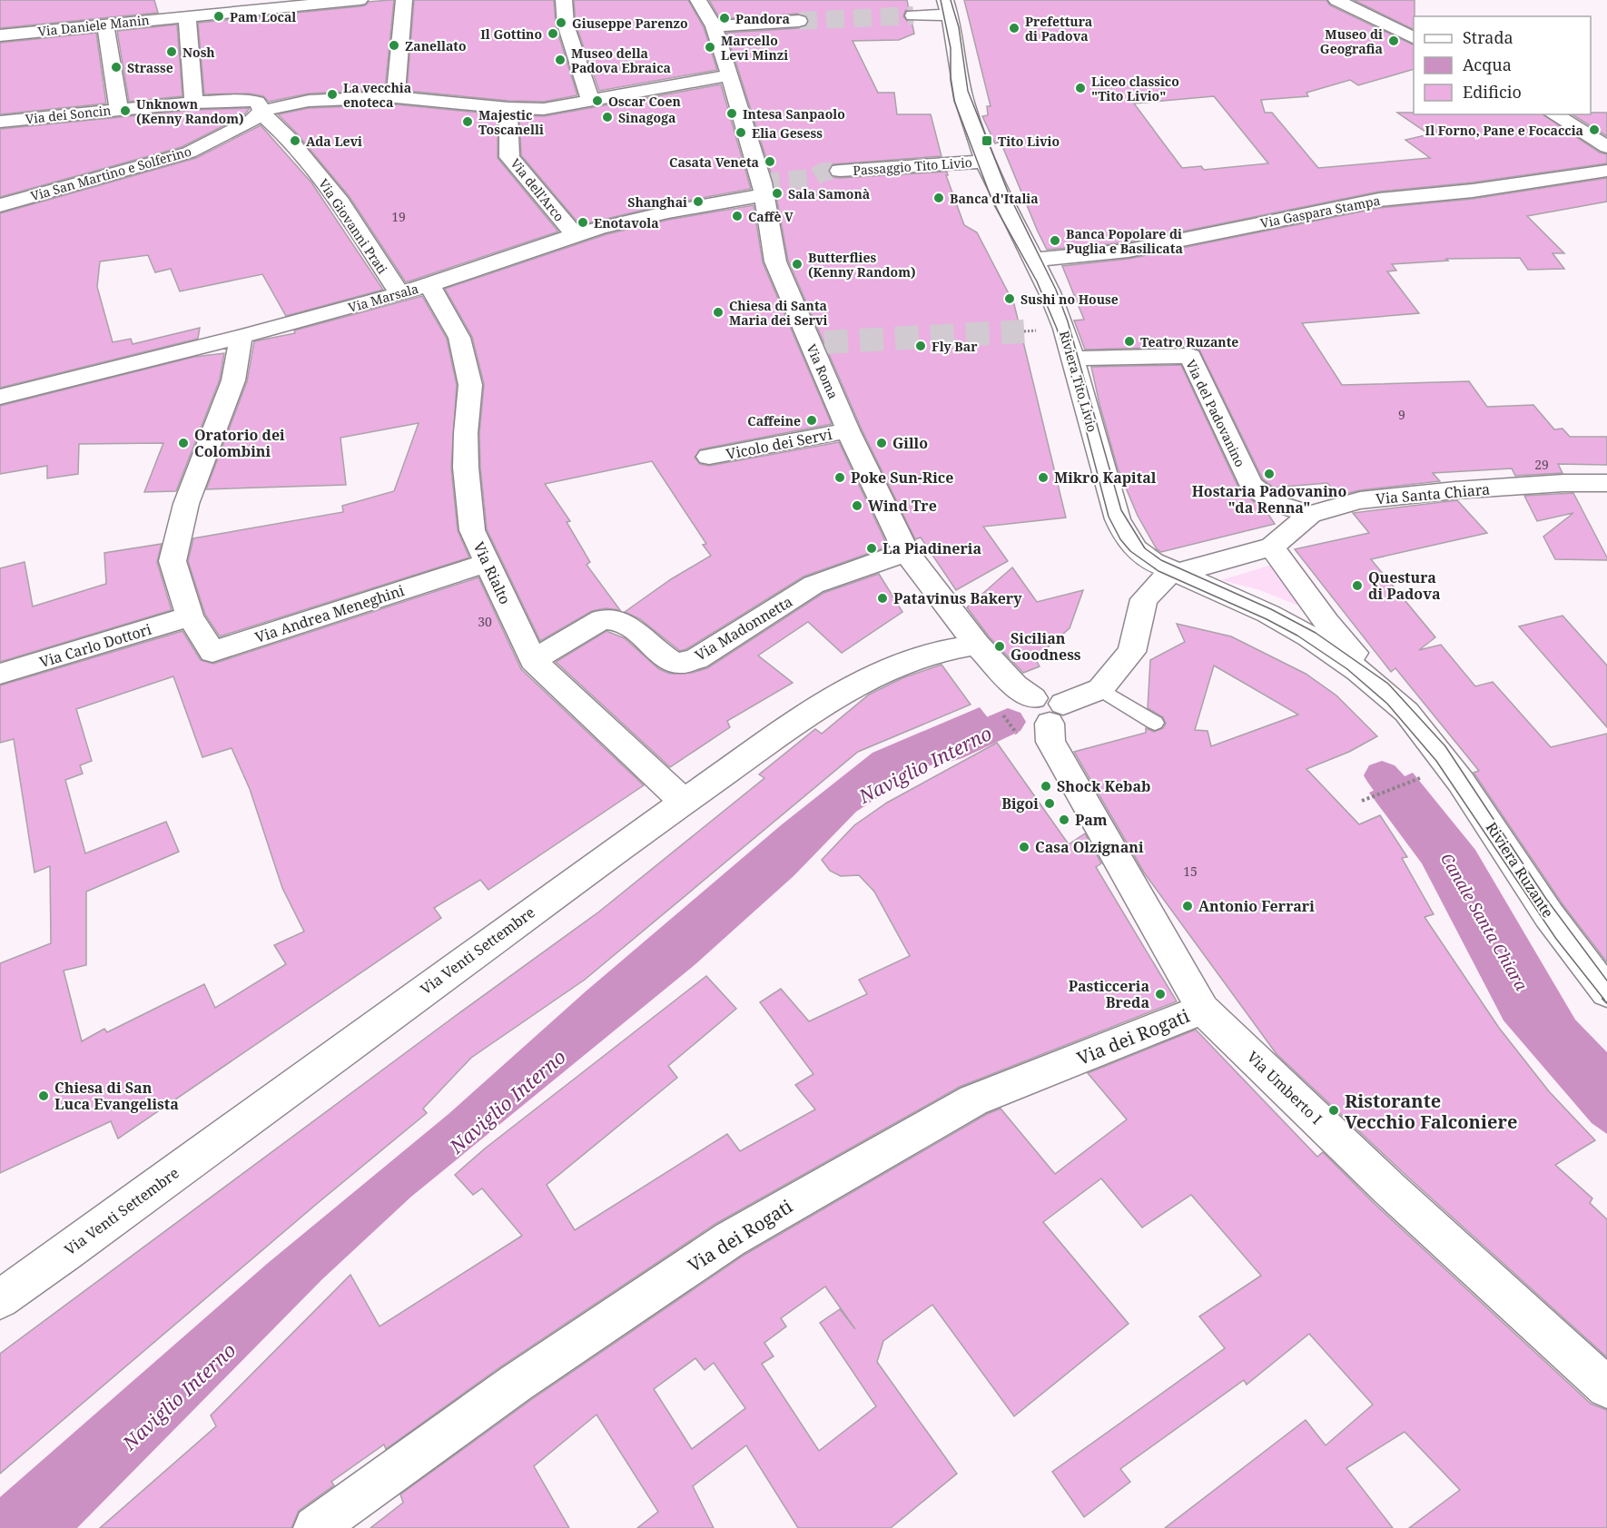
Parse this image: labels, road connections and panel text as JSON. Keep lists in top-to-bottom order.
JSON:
{
  "streets": {
    "street": [
      "Via Daniele Manin",
      "Via dei Soncin",
      "Passaggio Tito Livio",
      "Via San Martino e Solferino",
      "Via dell'Arco",
      "Via Gaspara Stampa",
      "Via Giovanni Prati",
      "Via Marsala",
      "Via Roma",
      "Riviera Tito Livio",
      "Via del Padovanino",
      "Vicolo dei Servi",
      "Via Santa Chiara",
      "Via Rialto",
      "Via Andrea Meneghini",
      "Via Madonnetta",
      "Via Carlo Dottori",
      "Riviera Ruzante",
      "Via Venti Settembre",
      "Via dei Rogati",
      "Via Umberto I"
    ]
  },
  "crossings": [
    ["Via dei Soncin", "Via San Martino e Solferino"],
    ["Via dei Soncin", "Via Giovanni Prati"],
    ["Passaggio Tito Livio", "Riviera Tito Livio"],
    ["Via San Martino e Solferino", "Via dell'Arco"],
    ["Via San Martino e Solferino", "Via Giovanni Prati"],
    ["Via San Martino e Solferino", "Via Roma"],
    ["Via dell'Arco", "Via Marsala"],
    ["Via Gaspara Stampa", "Riviera Tito Livio"],
    ["Via Giovanni Prati", "Via Marsala"],
    ["Via Marsala", "Via Roma"],
    ["Via Marsala", "Via Rialto"],
    ["Via Roma", "Vicolo dei Servi"],
    ["Via Roma", "Via Madonnetta"],
    ["Via Roma", "Via Venti Settembre"],
    ["Via Roma", "Via Umberto I"],
    ["Riviera Tito Livio", "Via del Padovanino"],
    ["Riviera Tito Livio", "Riviera Ruzante"],
    ["Via del Padovanino", "Via Santa Chiara"],
    ["Via Rialto", "Via Andrea Meneghini"],
    ["Via Rialto", "Via Madonnetta"],
    ["Via Rialto", "Via Venti Settembre"],
    ["Via Andrea Meneghini", "Via Carlo Dottori"],
    ["Via dei Rogati", "Via Umberto I"]
  ],
  "water": ["Naviglio Interno", "Canale Santa Chiara"],
  "places": {
    "other": [
      "Pam Local",
      "Pandora",
      "Giuseppe Parenzo",
      "Prefettura di Padova",
      "Il Gottino",
      "Museo di Geografia",
      "Zanellato",
      "Marcello Levi Minzi",
      "Nosh",
      "Museo della Padova Ebraica",
      "Strasse",
      "Liceo classico \"Tito Livio\"",
      "La vecchia enoteca",
      "Oscar Coen",
      "Unknown (Kenny Random)",
      "Intesa Sanpaolo",
      "Sinagoga",
      "Majestic Toscanelli",
      "Il Forno, Pane e Focaccia",
      "Elia Gesess",
      "Ada Levi",
      "Casata Veneta",
      "Sala Samonà",
      "Banca d'Italia",
      "Shanghai",
      "Caffè V",
      "Enotavola",
      "Banca Popolare di Puglia e Basilicata",
      "Butterflies (Kenny Random)",
      "Sushi no House",
      "Chiesa di Santa Maria dei Servi",
      "Teatro Ruzante",
      "Fly Bar",
      "Caffeine",
      "Oratorio dei Colombini",
      "Gillo",
      "Hostaria Padovanino \"da Renna\"",
      "Poke Sun-Rice",
      "Mikro Kapital",
      "Wind Tre",
      "La Piadineria",
      "Questura di Padova",
      "Patavinus Bakery",
      "Sicilian Goodness",
      "Shock Kebab",
      "Bigoi",
      "Pam",
      "Casa Olzignani",
      "Antonio Ferrari",
      "Pasticceria Breda",
      "Chiesa di San Luca Evangelista",
      "Ristorante Vecchio Falconiere"
    ],
    "transit": ["Tito Livio"]
  },
  "house_numbers": [
    "19",
    "9",
    "29",
    "30",
    "15"
  ],
  "legend": ["Strada", "Acqua", "Edificio"]
}
